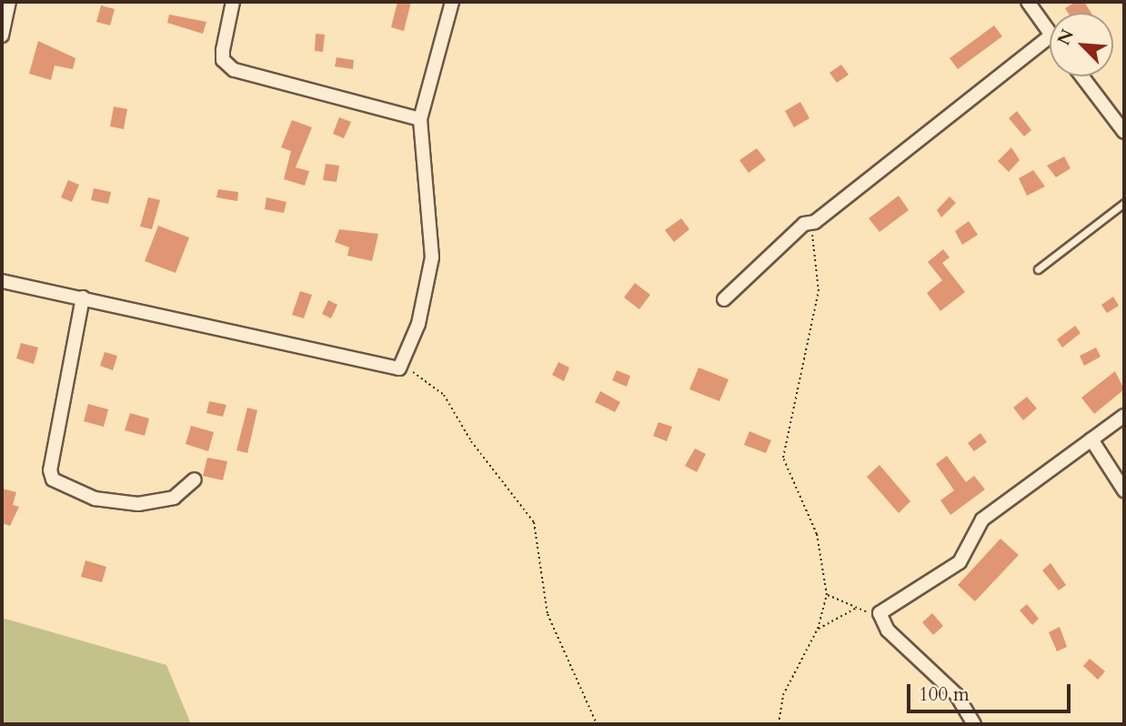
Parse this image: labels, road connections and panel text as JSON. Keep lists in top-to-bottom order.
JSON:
{
  "scale_bar": "100 m",
  "north": "top left"
}
